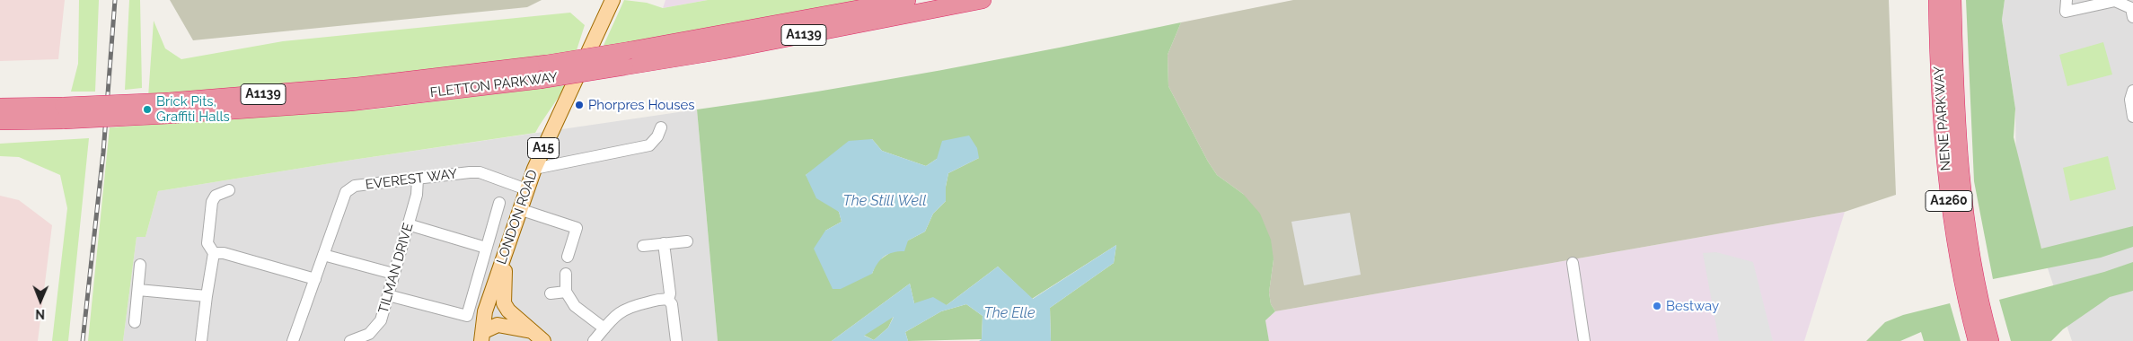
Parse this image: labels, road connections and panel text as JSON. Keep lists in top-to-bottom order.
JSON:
{
  "streets": {
    "highway": [
      "A1139",
      "FLETTON PARKWAY",
      "NENE PARKWAY",
      "A1260"
    ],
    "main road": ["A15", "LONDON ROAD"],
    "street": ["EVEREST WAY", "TILMAN DRIVE"]
  },
  "crossings": [
    ["EVEREST WAY", "LONDON ROAD"],
    ["EVEREST WAY", "TILMAN DRIVE"]
  ],
  "water": ["The Still Well", "The Elle"],
  "places": ["Phorpres Houses", "Brick Pits, Graffiti Halls", "Bestway"],
  "north": "bottom"
}
